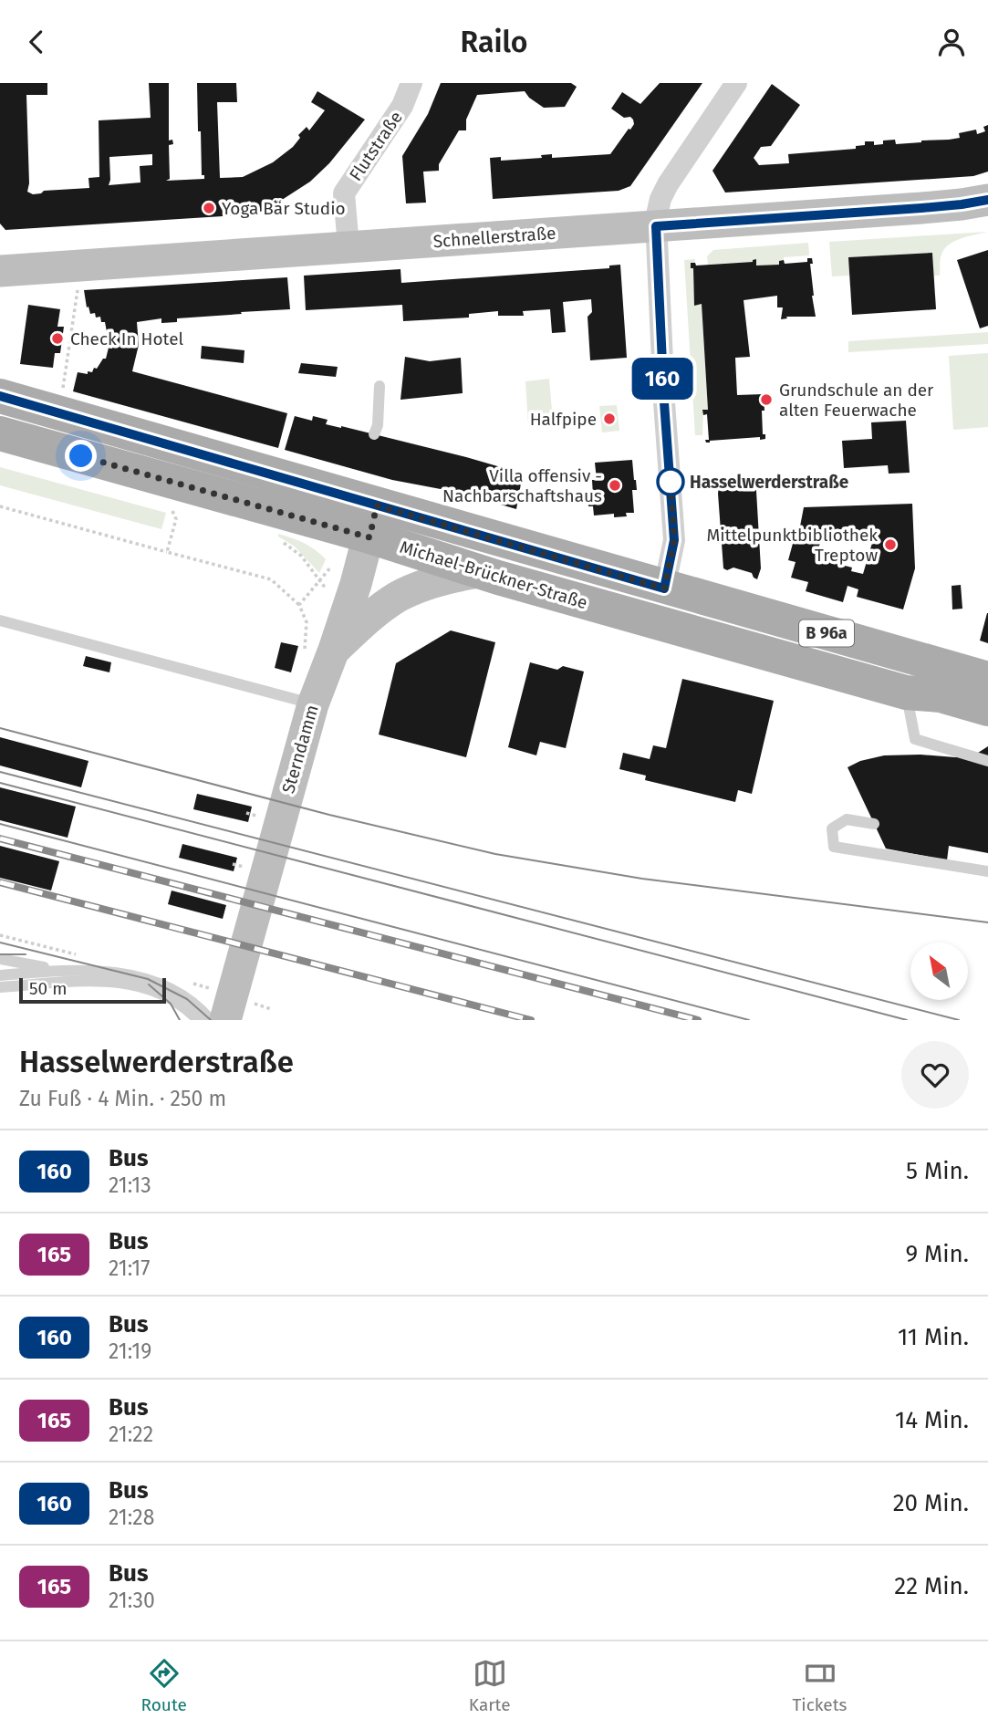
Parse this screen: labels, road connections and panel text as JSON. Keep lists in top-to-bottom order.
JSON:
{
  "streets": {
    "main road": ["Michael-Brückner-Straße", "B 96a"],
    "street": ["Flutstraße", "Schnellerstraße", "Sterndamm"]
  },
  "crossings": [
    ["Flutstraße", "Schnellerstraße"],
    ["Michael-Brückner-Straße", "Sterndamm"]
  ],
  "places": [
    "Yoga Bär Studio",
    "Check In Hotel",
    "Grundschule an der alten Feuerwache",
    "Halfpipe",
    "Hasselwerderstraße",
    "Villa offensiv - Nachbarschaftshaus",
    "Mittelpunktbibliothek Treptow"
  ],
  "lines": ["bus line 160"],
  "scale_bar": "50 m",
  "north": "top left",
  "page": {
    "header": "Railo",
    "on_map": "160",
    "scale": "50 m",
    "heading": ["Hasselwerderstraße", "Zu Fuß · 4 Min. · 250 m"],
    "list": [
      {
        "mark": "160",
        "name": "Bus",
        "note": "21:13",
        "value": "5 Min."
      },
      {
        "mark": "165",
        "name": "Bus",
        "note": "21:17",
        "value": "9 Min."
      },
      {
        "mark": "160",
        "name": "Bus",
        "note": "21:19",
        "value": "11 Min."
      },
      {
        "mark": "165",
        "name": "Bus",
        "note": "21:22",
        "value": "14 Min."
      },
      {
        "mark": "160",
        "name": "Bus",
        "note": "21:28",
        "value": "20 Min."
      },
      {
        "mark": "165",
        "name": "Bus",
        "note": "21:30",
        "value": "22 Min."
      }
    ],
    "tabs": ["Route", "Karte", "Tickets"]
  }
}
